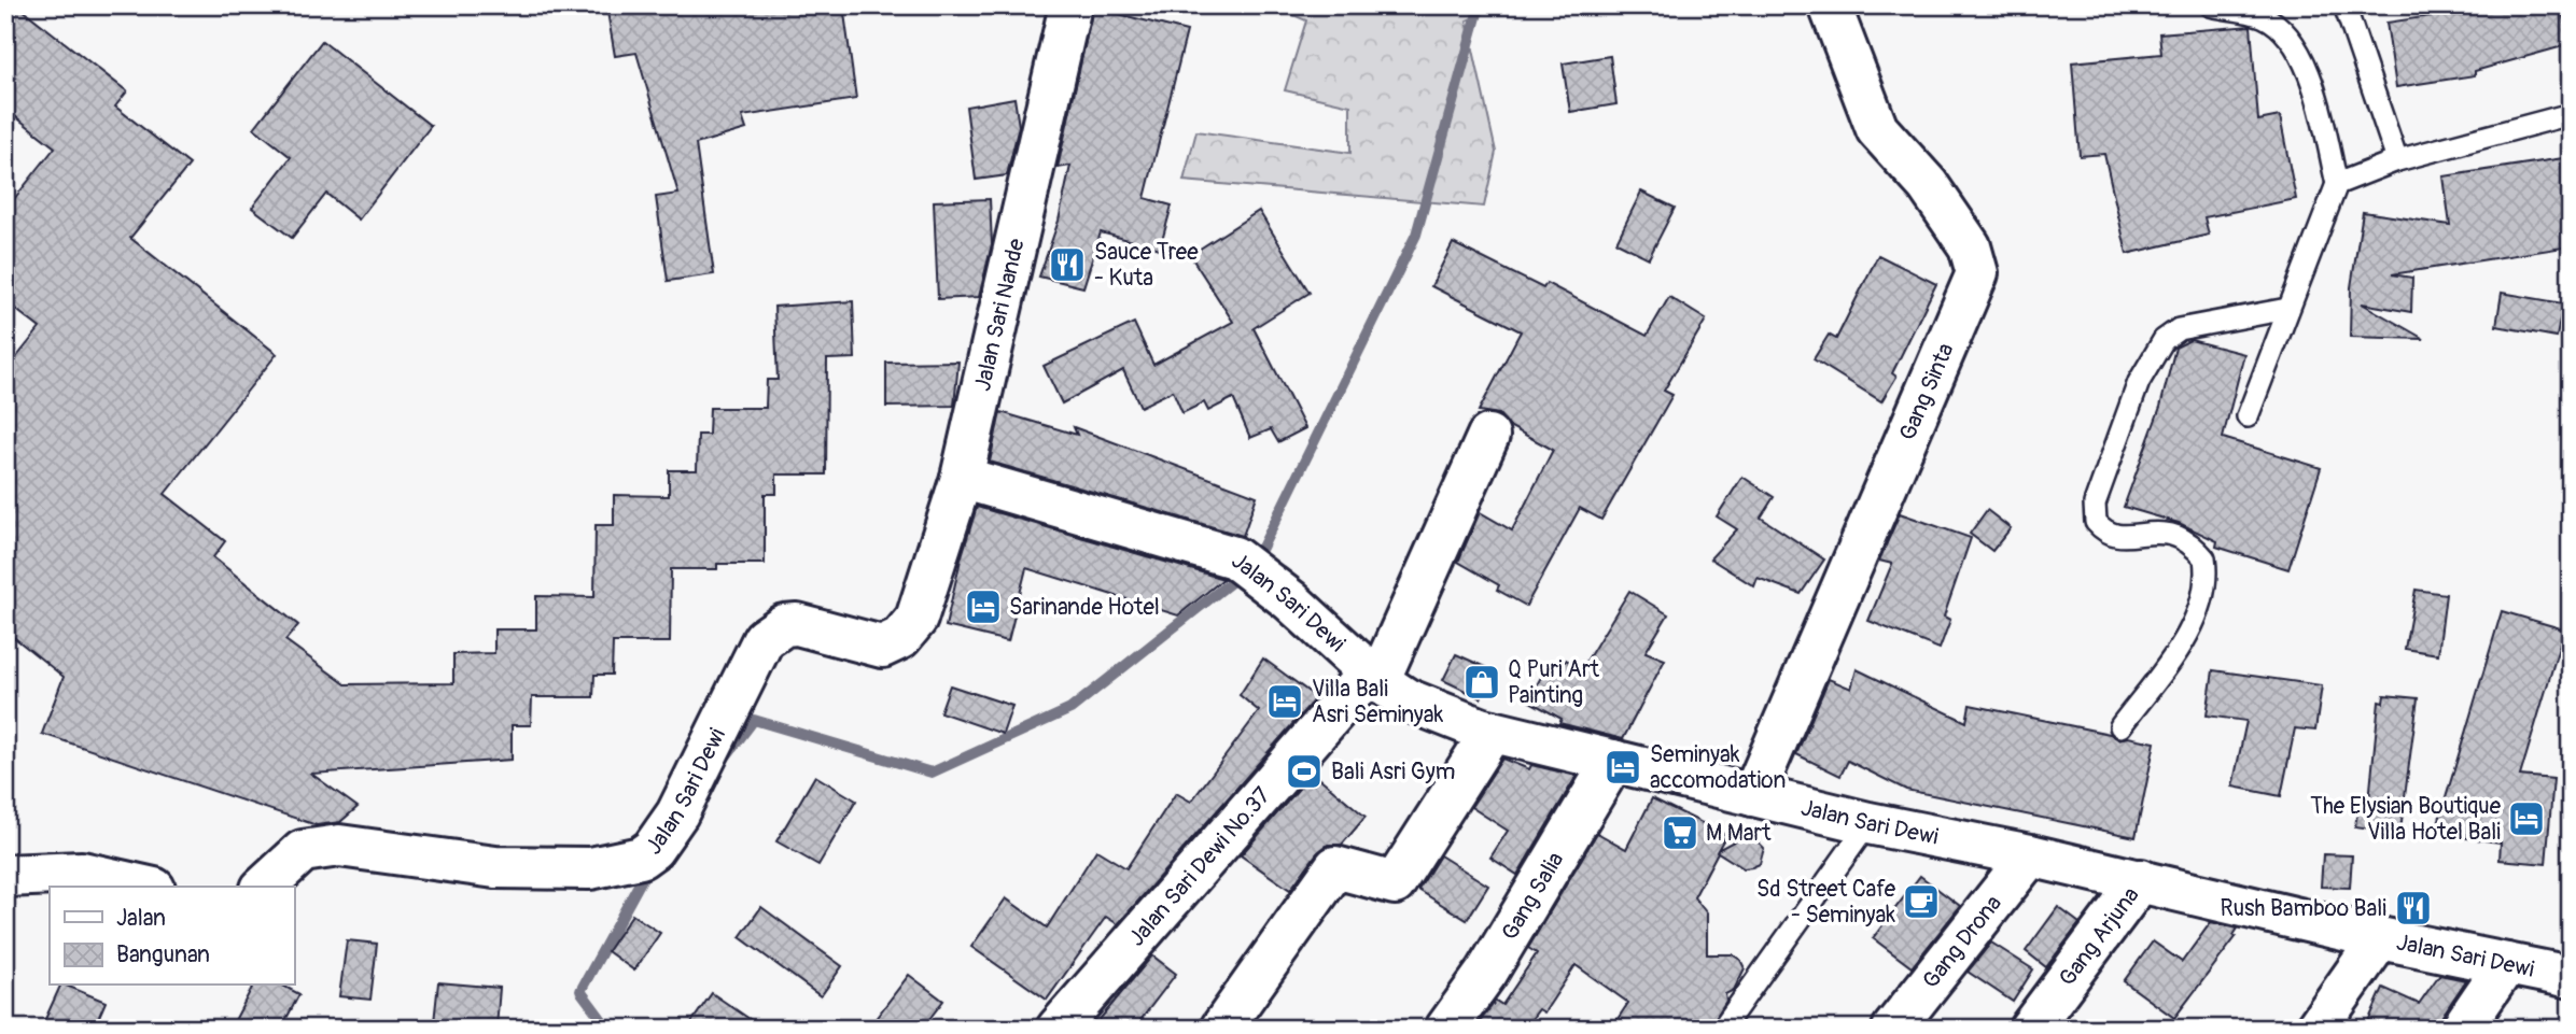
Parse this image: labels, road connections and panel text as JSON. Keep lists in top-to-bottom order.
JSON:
{
  "streets": {
    "street": [
      "Jalan Sari Nande",
      "Gang Sinta",
      "Jalan Sari Dewi",
      "Jalan Sari Dewi No.37",
      "Gang Salia",
      "Gang Arjuna",
      "Gang Drona"
    ]
  },
  "crossings": [
    ["Jalan Sari Nande", "Jalan Sari Dewi"],
    ["Gang Sinta", "Jalan Sari Dewi"],
    ["Jalan Sari Dewi", "Jalan Sari Dewi No.37"],
    ["Jalan Sari Dewi", "Gang Salia"],
    ["Jalan Sari Dewi", "Gang Arjuna"],
    ["Jalan Sari Dewi", "Gang Drona"]
  ],
  "places": {
    "restaurant": ["Sauce Tree - Kuta", "Rush Bamboo Bali"],
    "hotel": [
      "Sarinande Hotel",
      "Villa Bali Asri Seminyak",
      "Seminyak accomodation",
      "The Elysian Boutique Villa Hotel Bali"
    ],
    "shop": ["Q Puri Art Painting"],
    "sports": ["Bali Asri Gym"],
    "supermarket": ["M Mart"],
    "cafe": ["Sd Street Cafe - Seminyak"]
  },
  "legend": ["Jalan", "Bangunan"]
}
